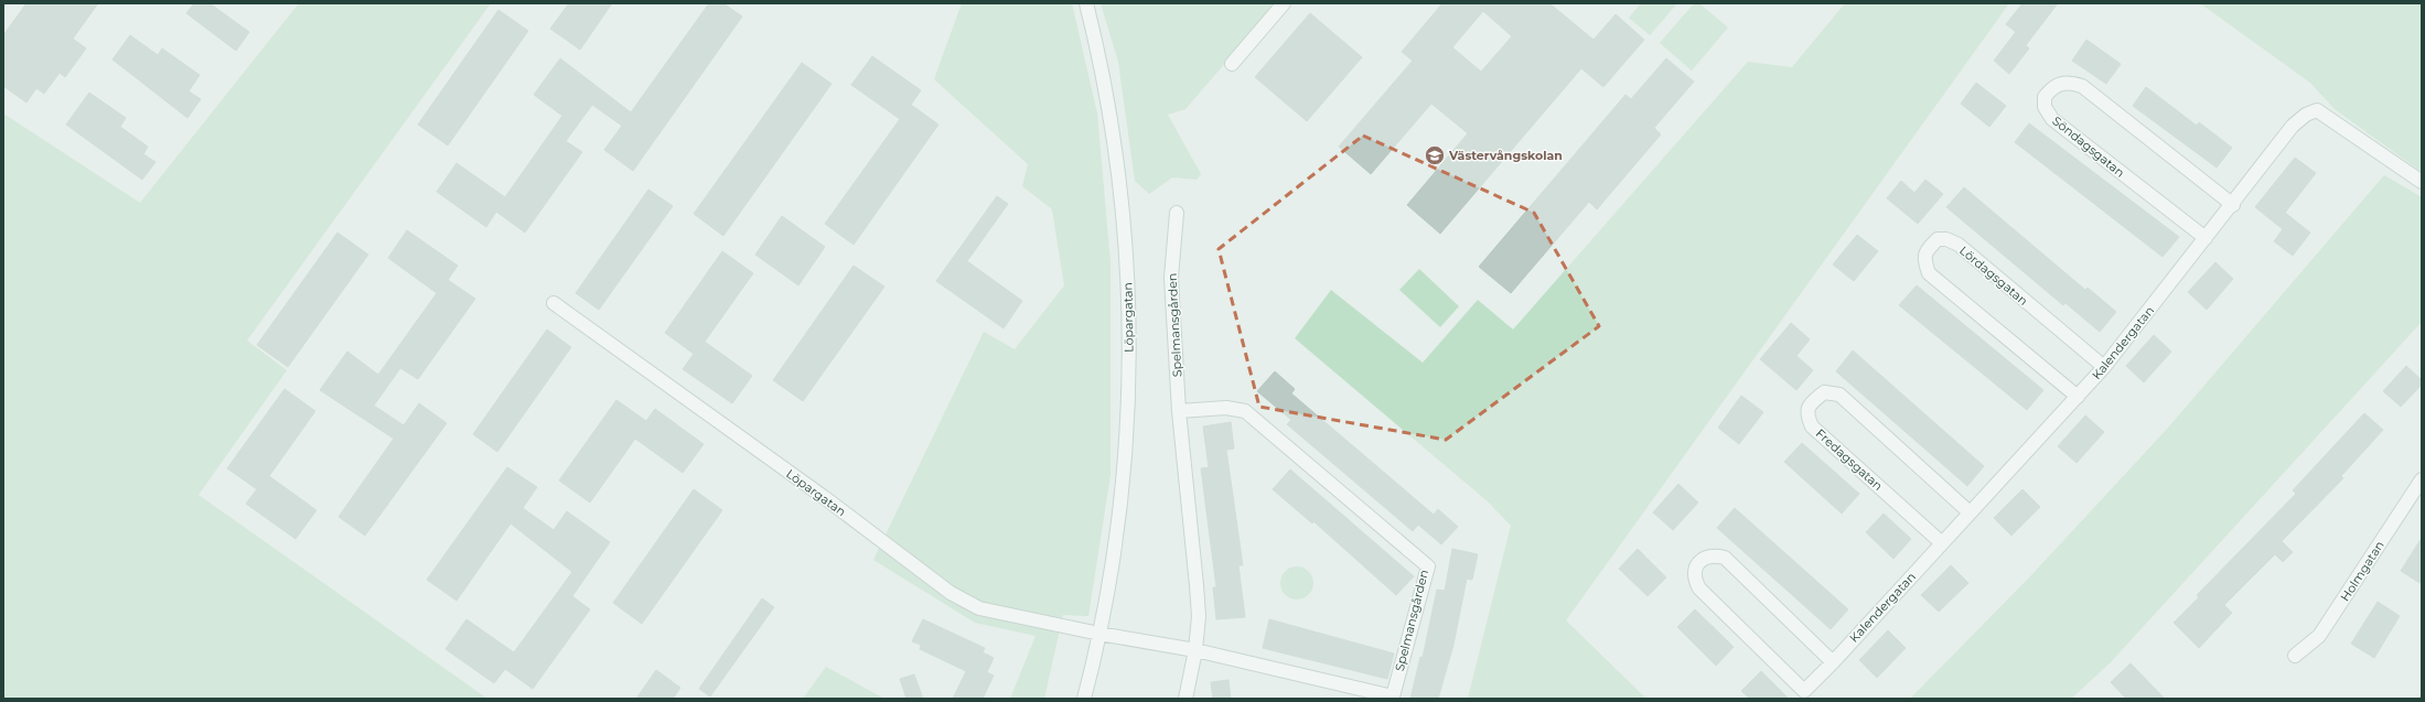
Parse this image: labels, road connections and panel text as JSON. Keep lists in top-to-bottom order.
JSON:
{
  "streets": {
    "street": [
      "Söndagsgatan",
      "Lördagsgatan",
      "Löpargatan",
      "Spelmansgården",
      "Kalendergatan",
      "Fredagsgatan",
      "Holmgatan"
    ]
  },
  "crossings": [
    ["Söndagsgatan", "Kalendergatan"],
    ["Lördagsgatan", "Kalendergatan"],
    ["Löpargatan", "Spelmansgården"],
    ["Kalendergatan", "Fredagsgatan"]
  ],
  "places": {
    "school or university": ["Västervångskolan"]
  }
}
